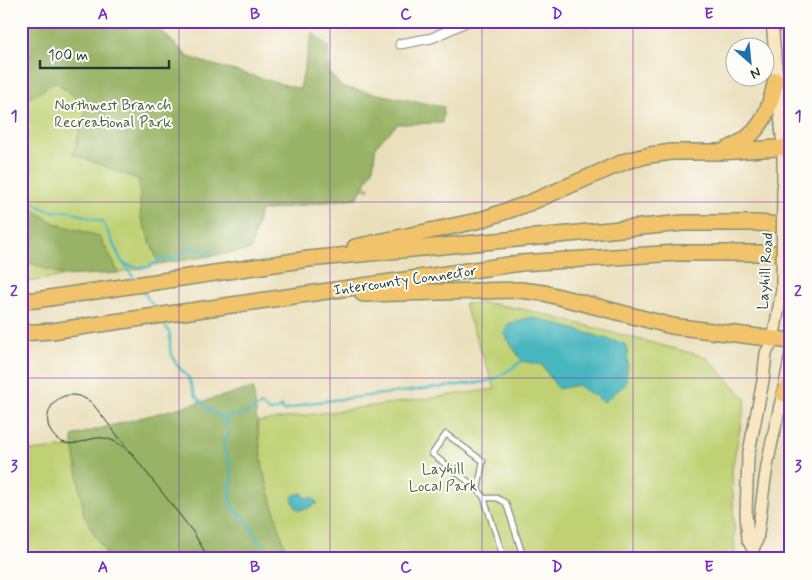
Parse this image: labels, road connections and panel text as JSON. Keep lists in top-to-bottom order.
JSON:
{
  "streets": {
    "highway": ["Intercounty Connector"],
    "main road": ["Layhill Road"]
  },
  "parks": ["Northwest Branch Recreational Park", "Layhill Local Park"],
  "scale_bar": "100 m",
  "north": "bottom right",
  "grid": {
    "columns": [
      "A",
      "B",
      "C",
      "D",
      "E"
    ],
    "rows": ["1", "2", "3"]
  }
}
